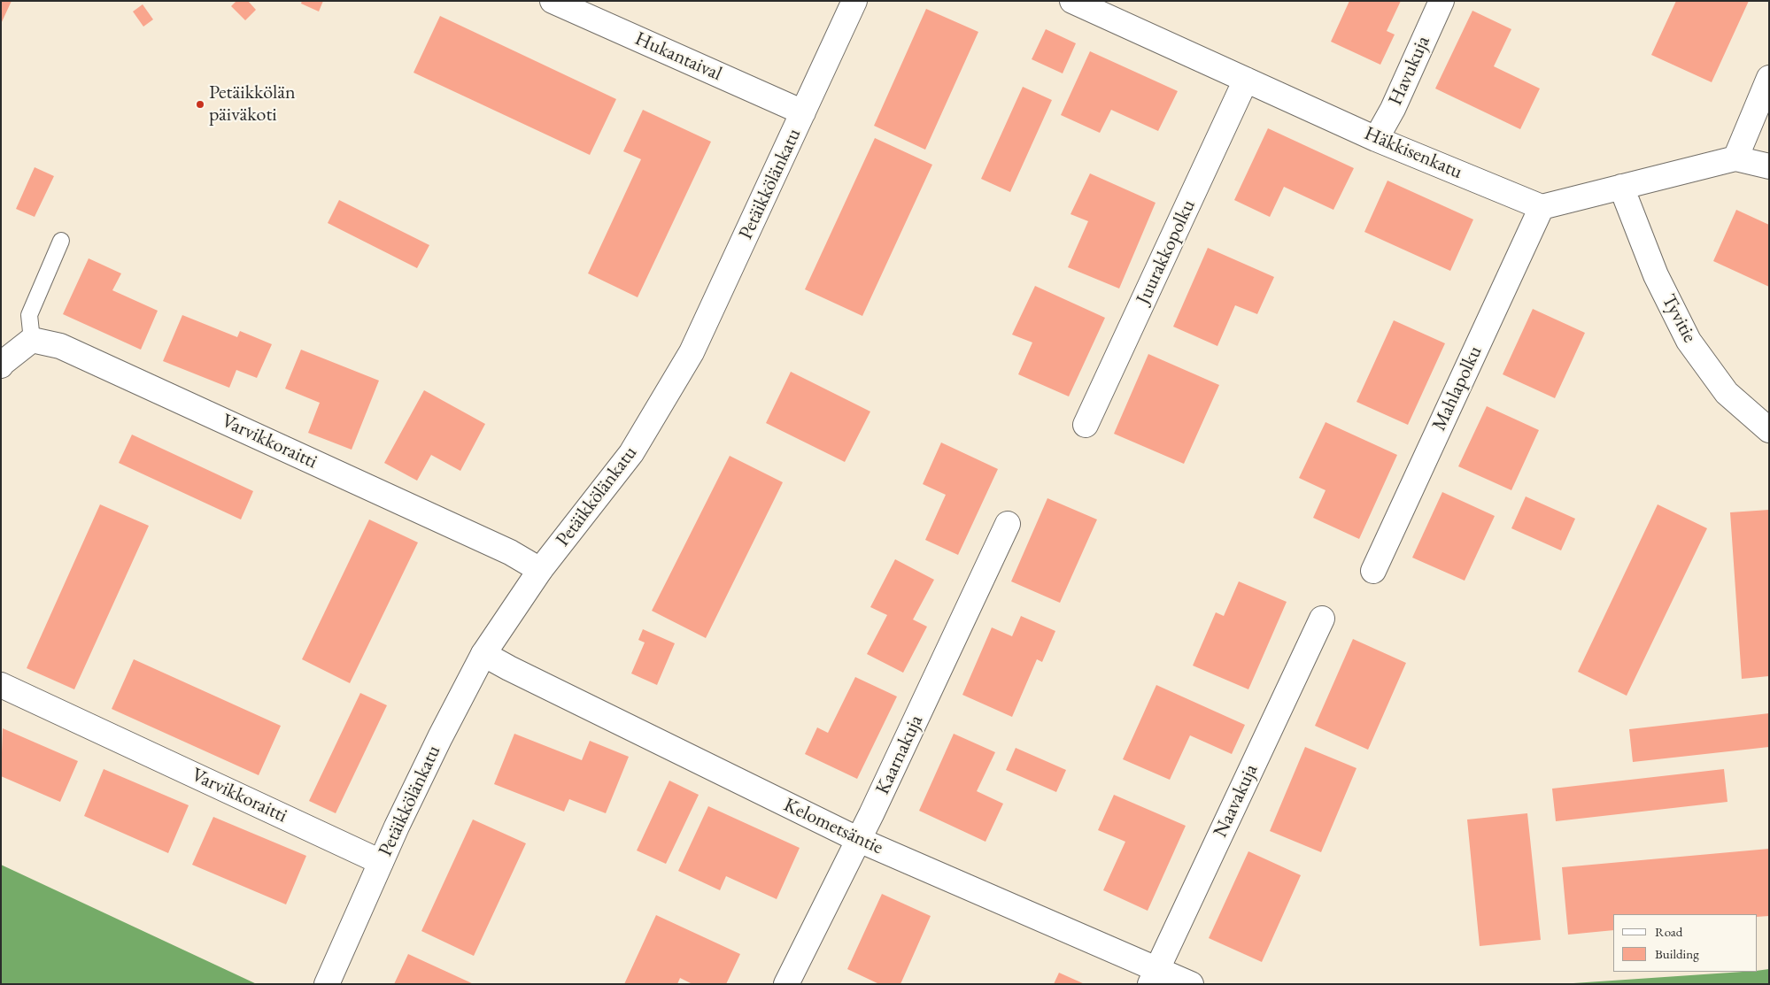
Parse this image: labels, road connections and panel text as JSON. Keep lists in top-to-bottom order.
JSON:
{
  "streets": {
    "street": [
      "Hukantaival",
      "Havukuja",
      "Häkkisenkatu",
      "Petäikkölänkatu",
      "Juurakkopolku",
      "Tyvitie",
      "Mahlapolku",
      "Varvikkoraitti",
      "Kaarnakuja",
      "Naavakuja",
      "Kelometsäntie"
    ]
  },
  "crossings": [
    ["Hukantaival", "Petäikkölänkatu"],
    ["Havukuja", "Häkkisenkatu"],
    ["Häkkisenkatu", "Juurakkopolku"],
    ["Häkkisenkatu", "Mahlapolku"],
    ["Petäikkölänkatu", "Varvikkoraitti"],
    ["Petäikkölänkatu", "Kelometsäntie"],
    ["Kaarnakuja", "Kelometsäntie"],
    ["Naavakuja", "Kelometsäntie"]
  ],
  "places": ["Petäikkölän päiväkoti"],
  "legend": ["Road", "Building"]
}
